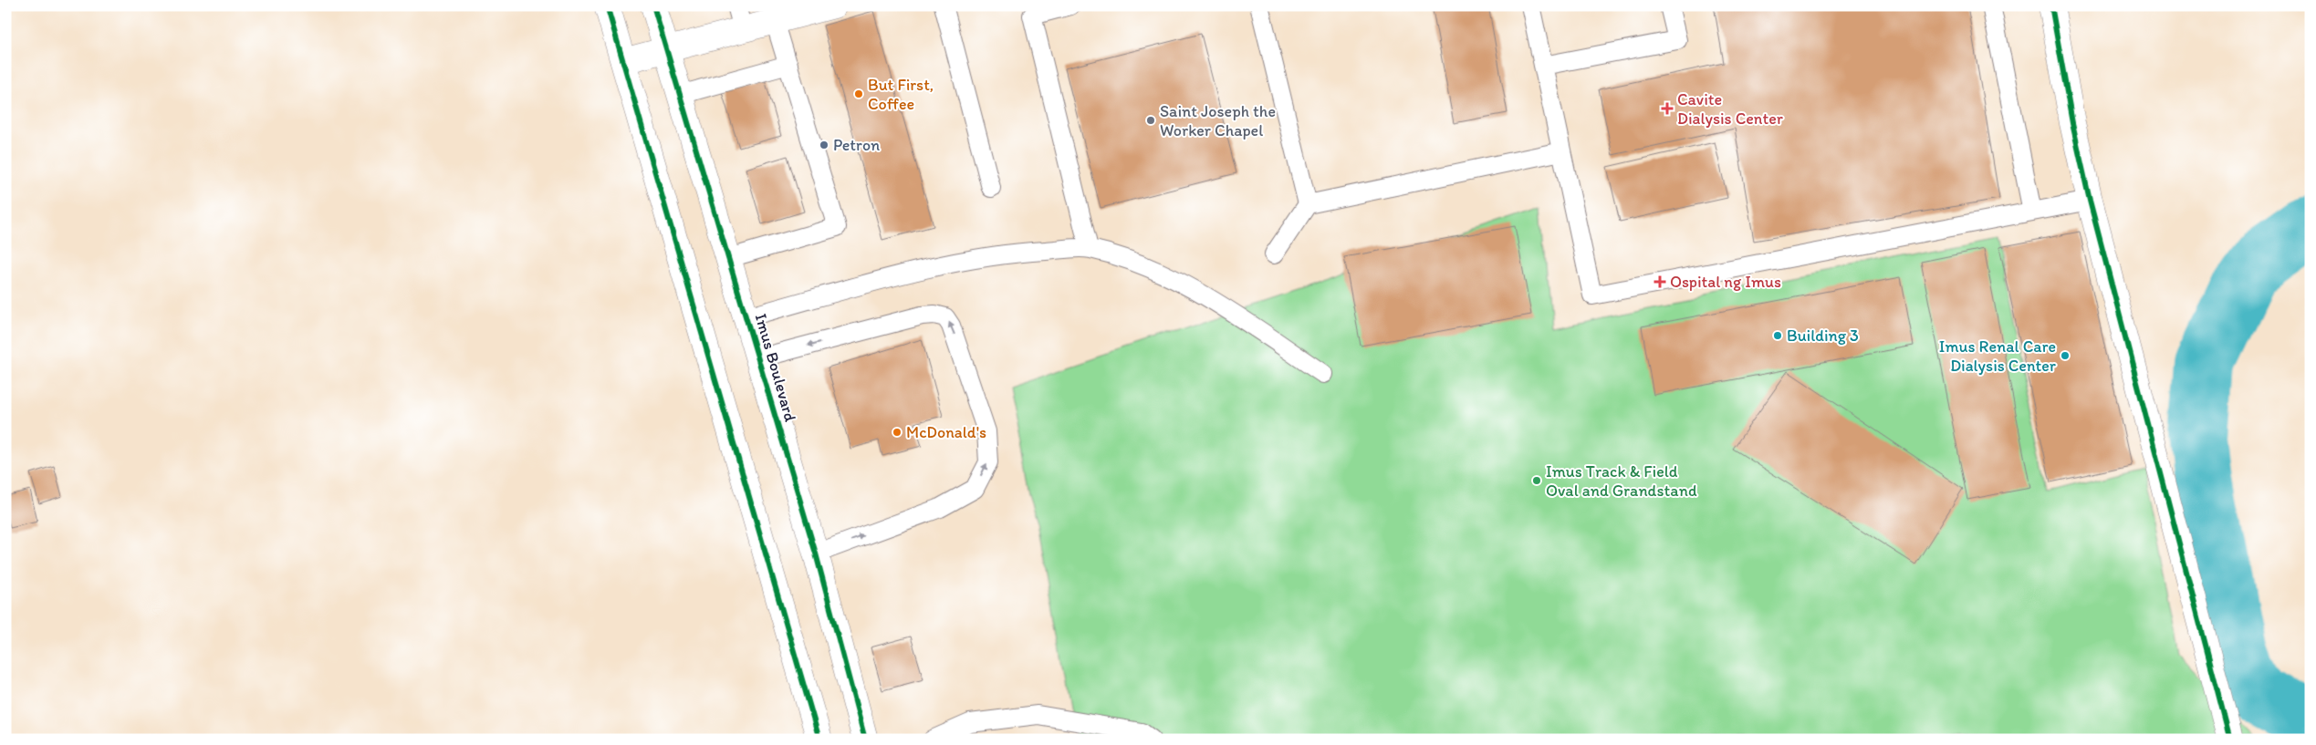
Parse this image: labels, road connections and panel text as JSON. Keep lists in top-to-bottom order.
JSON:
{
  "streets": {
    "main road": ["Imus Boulevard"]
  },
  "places": {
    "other": [
      "But First, Coffee",
      "Saint Joseph the Worker Chapel",
      "Petron",
      "Building 3",
      "Imus Renal Care Dialysis Center",
      "McDonald's",
      "Imus Track & Field Oval and Grandstand"
    ],
    "health": ["Cavite Dialysis Center", "Ospital ng Imus"]
  }
}
